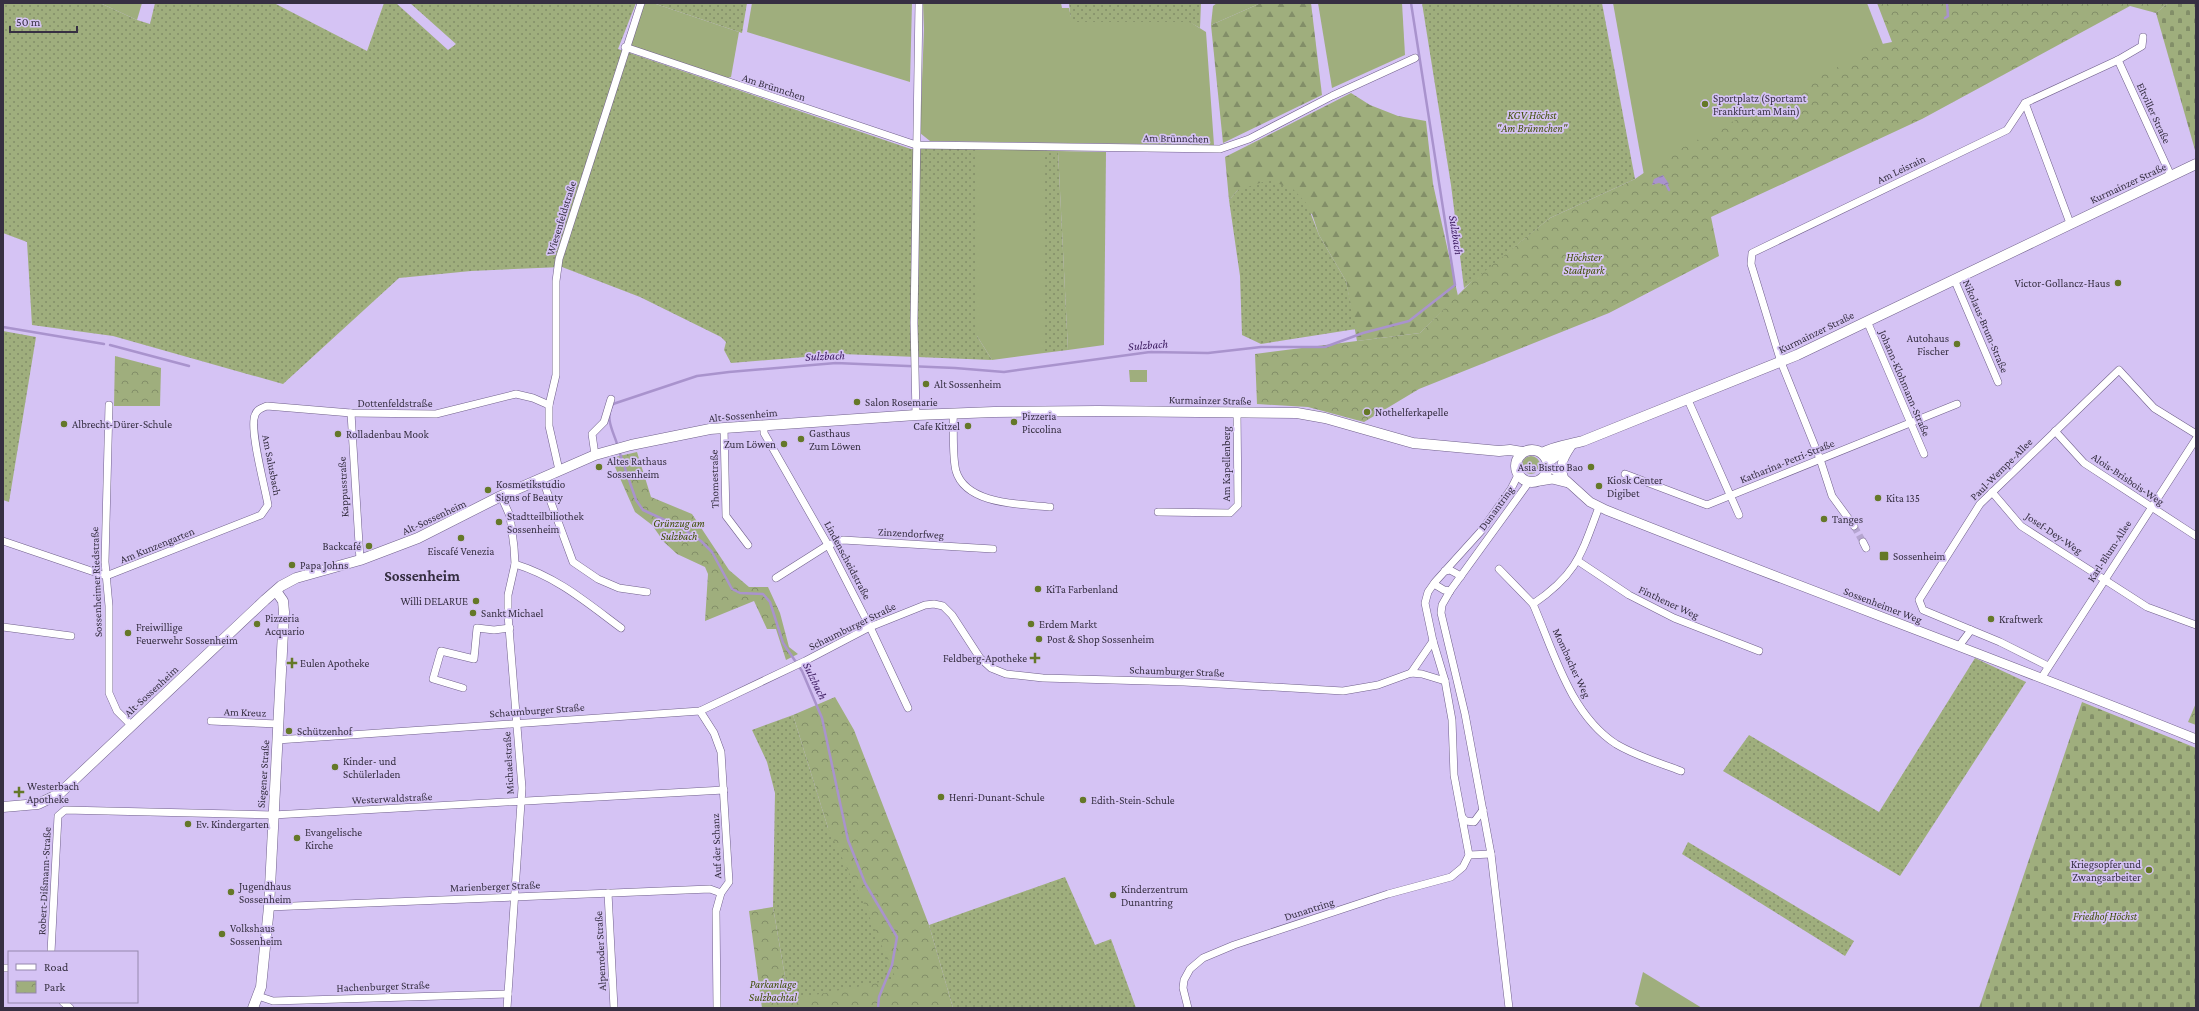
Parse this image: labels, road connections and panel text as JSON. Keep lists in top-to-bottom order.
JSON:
{
  "streets": {
    "main road": ["Kurmainzer Straße", "Alt-Sossenheim", "Siegener Straße"],
    "street": [
      "Am Brünnchen",
      "Eltviller Straße",
      "Am Leisrain",
      "Wiesenfeldstraße",
      "Nikolaus-Brum-Straße",
      "Johann-Klohmann-Straße",
      "Dottenfeldstraße",
      "Katharina-Petri-Straße",
      "Am Kapellenberg",
      "Am Salusbach",
      "Paul-Wempe-Allee",
      "Thomestraße",
      "Alois-Brisbois-Weg",
      "Kappusstraße",
      "Dunantring",
      "Zinzendorfweg",
      "Josef-Dey-Weg",
      "Am Kunzengarten",
      "Karl-Blum-Allee",
      "Lindenscheidstraße",
      "Sossenheimer Riedstraße",
      "Finthener Weg",
      "Sossenheimer Weg",
      "Schaumburger Straße",
      "Mombacher Weg",
      "Am Kreuz",
      "Michaelstraße",
      "Westerwaldstraße",
      "Auf der Schanz",
      "Robert-Dißmann-Straße",
      "Marienberger Straße",
      "Alpenroder Straße",
      "Hachenburger Straße"
    ]
  },
  "crossings": [
    ["Am Brünnchen", "Wiesenfeldstraße"],
    ["Eltviller Straße", "Kurmainzer Straße"],
    ["Am Leisrain", "Kurmainzer Straße"],
    ["Kurmainzer Straße", "Nikolaus-Brum-Straße"],
    ["Kurmainzer Straße", "Johann-Klohmann-Straße"],
    ["Kurmainzer Straße", "Alt-Sossenheim"],
    ["Kurmainzer Straße", "Am Kapellenberg"],
    ["Kurmainzer Straße", "Dunantring"],
    ["Kurmainzer Straße", "Sossenheimer Weg"],
    ["Wiesenfeldstraße", "Dottenfeldstraße"],
    ["Wiesenfeldstraße", "Alt-Sossenheim"],
    ["Johann-Klohmann-Straße", "Katharina-Petri-Straße"],
    ["Dottenfeldstraße", "Am Salusbach"],
    ["Dottenfeldstraße", "Kappusstraße"],
    ["Alt-Sossenheim", "Thomestraße"],
    ["Alt-Sossenheim", "Kappusstraße"],
    ["Alt-Sossenheim", "Lindenscheidstraße"],
    ["Alt-Sossenheim", "Sossenheimer Riedstraße"],
    ["Alt-Sossenheim", "Michaelstraße"],
    ["Alt-Sossenheim", "Siegener Straße"],
    ["Am Salusbach", "Am Kunzengarten"],
    ["Paul-Wempe-Allee", "Alois-Brisbois-Weg"],
    ["Paul-Wempe-Allee", "Josef-Dey-Weg"],
    ["Paul-Wempe-Allee", "Sossenheimer Weg"],
    ["Alois-Brisbois-Weg", "Karl-Blum-Allee"],
    ["Dunantring", "Sossenheimer Weg"],
    ["Zinzendorfweg", "Lindenscheidstraße"],
    ["Josef-Dey-Weg", "Karl-Blum-Allee"],
    ["Am Kunzengarten", "Sossenheimer Riedstraße"],
    ["Karl-Blum-Allee", "Sossenheimer Weg"],
    ["Lindenscheidstraße", "Schaumburger Straße"],
    ["Schaumburger Straße", "Michaelstraße"],
    ["Schaumburger Straße", "Siegener Straße"],
    ["Schaumburger Straße", "Auf der Schanz"],
    ["Am Kreuz", "Siegener Straße"],
    ["Michaelstraße", "Westerwaldstraße"],
    ["Michaelstraße", "Marienberger Straße"],
    ["Michaelstraße", "Hachenburger Straße"],
    ["Siegener Straße", "Westerwaldstraße"],
    ["Siegener Straße", "Marienberger Straße"],
    ["Siegener Straße", "Hachenburger Straße"],
    ["Westerwaldstraße", "Auf der Schanz"],
    ["Westerwaldstraße", "Robert-Dißmann-Straße"],
    ["Auf der Schanz", "Marienberger Straße"],
    ["Marienberger Straße", "Alpenroder Straße"]
  ],
  "districts": ["Sossenheim"],
  "water": ["Sulzbach"],
  "parks": [
    "KGV Höchst \"Am Brünnchen\"",
    "Höchster Stadtpark",
    "Grünzug am Sulzbach",
    "Friedhof Höchst",
    "Parkanlage Sulzbachtal"
  ],
  "places": {
    "other": [
      "Sportplatz (Sportamt Frankfurt am Main)",
      "Victor-Gollancz-Haus",
      "Autohaus Fischer",
      "Alt Sossenheim",
      "Salon Rosemarie",
      "Nothelferkapelle",
      "Pizzeria Piccolina",
      "Albrecht-Dürer-Schule",
      "Cafe Kitzel",
      "Rolladenbau Mook",
      "Gasthaus Zum Löwen",
      "Zum Löwen",
      "Altes Rathaus Sossenheim",
      "Asia Bistro Bao",
      "Kiosk Center Digibet",
      "Kosmetikstudio Signs of Beauty",
      "Kita 135",
      "Tanges",
      "Stadtteilbiliothek Sossenheim",
      "Eiscafé Venezia",
      "Backcafé",
      "Papa Johns",
      "KiTa Farbenland",
      "Willi DELARUE",
      "Sankt Michael",
      "Kraftwerk",
      "Pizzeria Acquario",
      "Erdem Markt",
      "Freiwillige Feuerwehr Sossenheim",
      "Post & Shop Sossenheim",
      "Schützenhof",
      "Kinder- und Schülerladen",
      "Henri-Dunant-Schule",
      "Edith-Stein-Schule",
      "Ev. Kindergarten",
      "Evangelische Kirche",
      "Kriegsopfer und Zwangsarbeiter",
      "Jugendhaus Sossenheim",
      "Kinderzentrum Dunantring",
      "Volkshaus Sossenheim"
    ],
    "transit": ["Sossenheim"],
    "health": ["Feldberg-Apotheke", "Eulen Apotheke", "Westerbach Apotheke"]
  },
  "legend": ["Road", "Park"],
  "scale_bar": "50 m"
}
